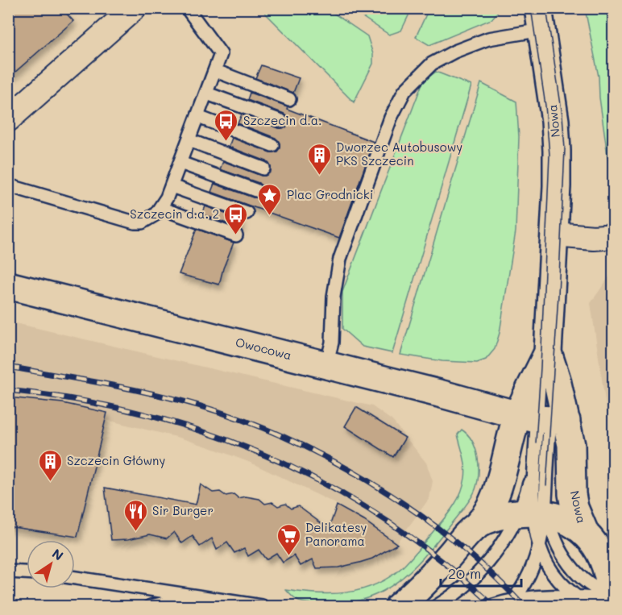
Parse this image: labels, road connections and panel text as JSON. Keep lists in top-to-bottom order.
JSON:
{
  "streets": {
    "street": ["Nowa", "Owocowa"]
  },
  "crossings": [
    ["Nowa", "Owocowa"]
  ],
  "places": {
    "bus stop": ["Szczecin d.a.", "Szczecin d.a. 2"],
    "building": ["Dworzec Autobusowy PKS Szczecin", "Szczecin Główny"],
    "place": ["Plac Grodnicki"],
    "restaurant": ["Sir Burger"],
    "supermarket": ["Delikatesy Panorama"]
  },
  "scale_bar": "20 m",
  "north": "top right"
}
